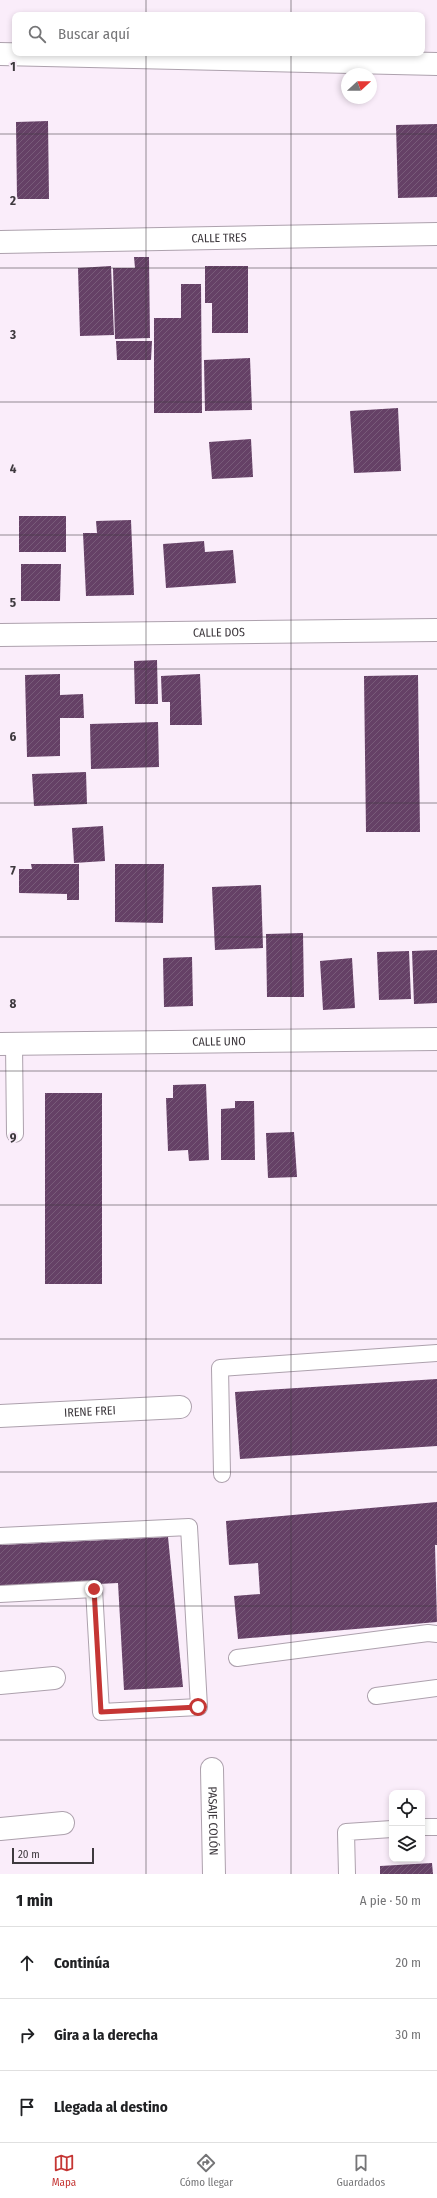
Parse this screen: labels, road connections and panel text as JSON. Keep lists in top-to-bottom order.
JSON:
{
  "streets": {
    "street": [
      "CALLE TRES",
      "CALLE DOS",
      "CALLE UNO",
      "IRENE FREI",
      "PASAJE COLÓN"
    ]
  },
  "scale_bar": "20 m",
  "north": "right",
  "page": {
    "search": "Buscar aquí",
    "scale": "20 m",
    "heading": ["1 min", "A pie · 50 m"],
    "list": [
      ["Continúa", "20 m"],
      ["Gira a la derecha", "30 m"],
      "Llegada al destino"
    ],
    "nav": ["Mapa", "Cómo llegar", "Guardados"]
  },
  "grid": {
    "rows": [
      "1",
      "2",
      "3",
      "4",
      "5",
      "6",
      "7",
      "8",
      "9"
    ]
  }
}
